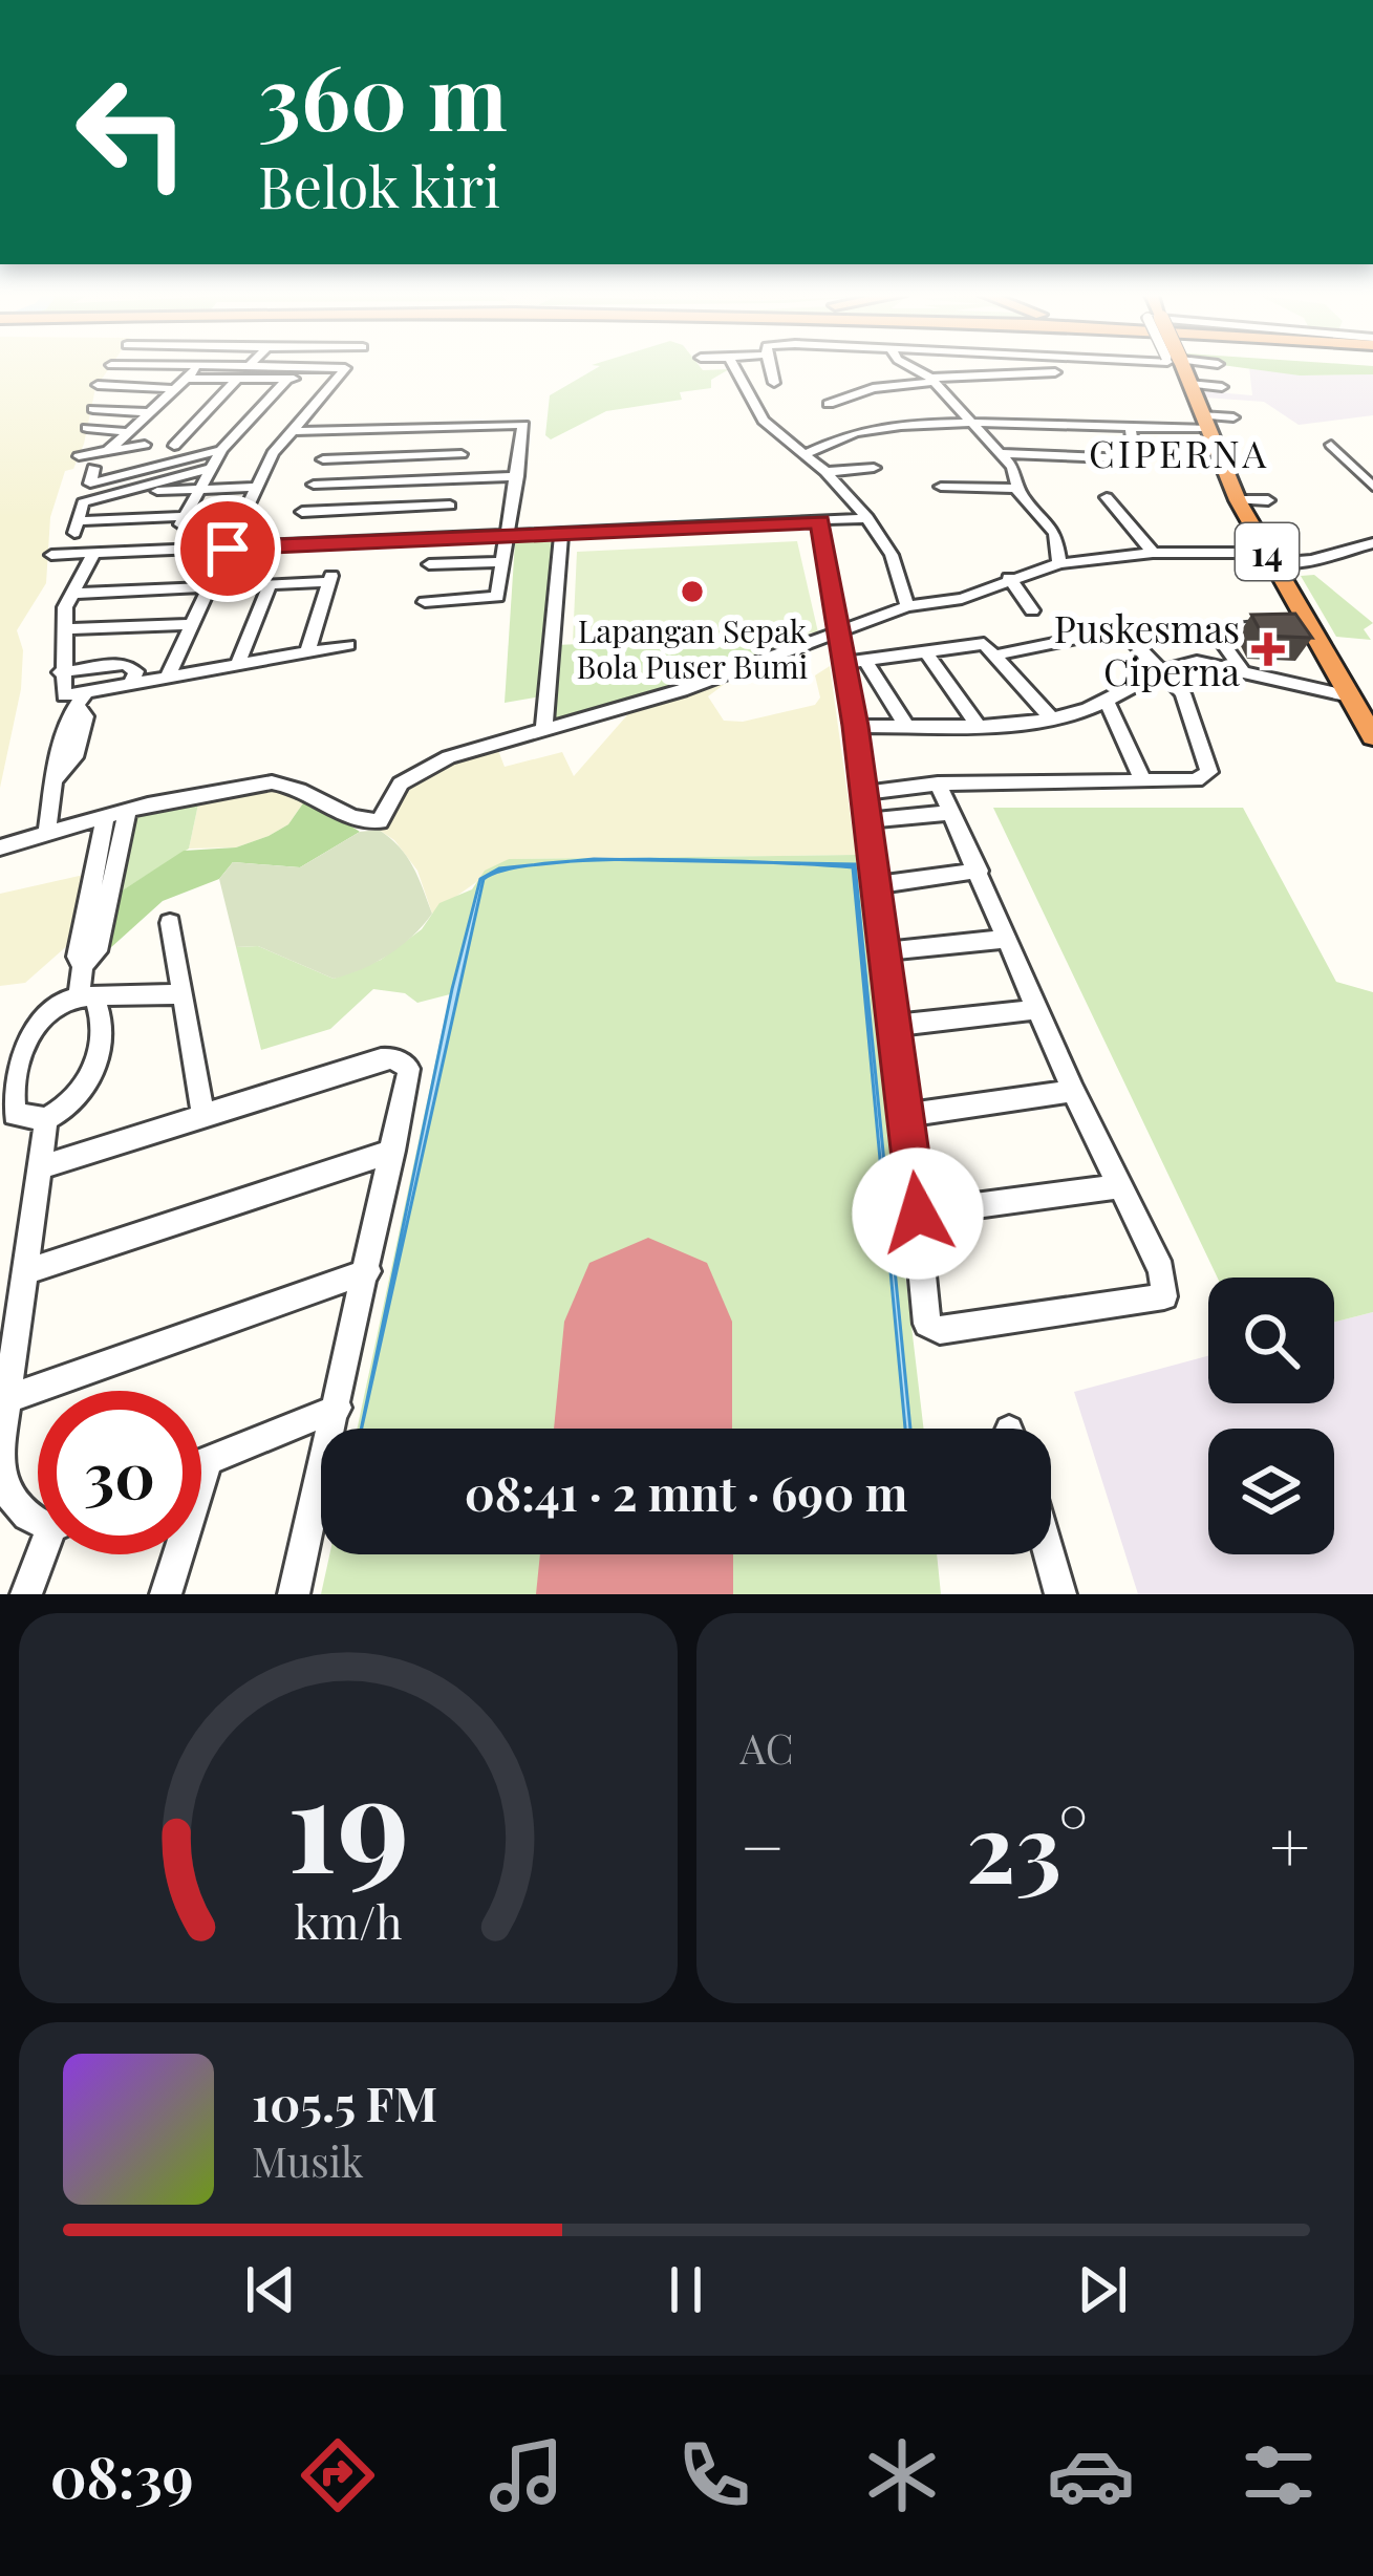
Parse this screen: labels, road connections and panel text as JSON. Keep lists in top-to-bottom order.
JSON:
{
  "streets": {
    "highway": ["14"]
  },
  "districts": ["CIPERNA"],
  "places": {
    "other": ["Lapangan Sepak Bola Puser Bumi"],
    "health": ["Puskesmas Ciperna"]
  },
  "page": {
    "turn": ["360 m", "Belok kiri"],
    "limit": "30",
    "trip": "08:41 · 2 mnt · 690 m",
    "tile": "AC",
    "heat": ["−", "23°", "+"],
    "song": ["105.5 FM", "Musik"],
    "tabs": "08:39",
    "gauge": ["19", "km/h"]
  }
}
